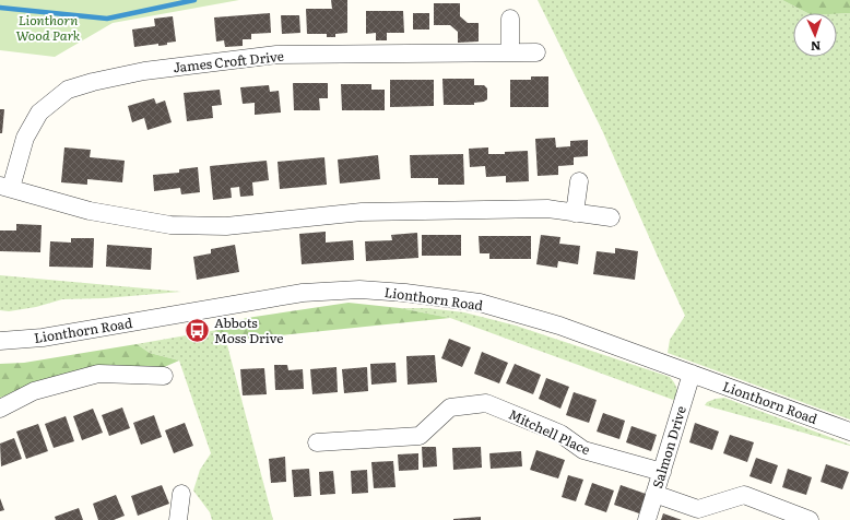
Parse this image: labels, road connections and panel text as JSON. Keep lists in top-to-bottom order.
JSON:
{
  "streets": {
    "street": [
      "James Croft Drive",
      "Lionthorn Road",
      "Mitchell Place",
      "Salmon Drive"
    ]
  },
  "crossings": [
    ["Lionthorn Road", "Salmon Drive"],
    ["Mitchell Place", "Salmon Drive"]
  ],
  "parks": ["Lionthorn Wood Park"],
  "places": {
    "bus stop": ["Abbots Moss Drive"]
  },
  "north": "bottom"
}
